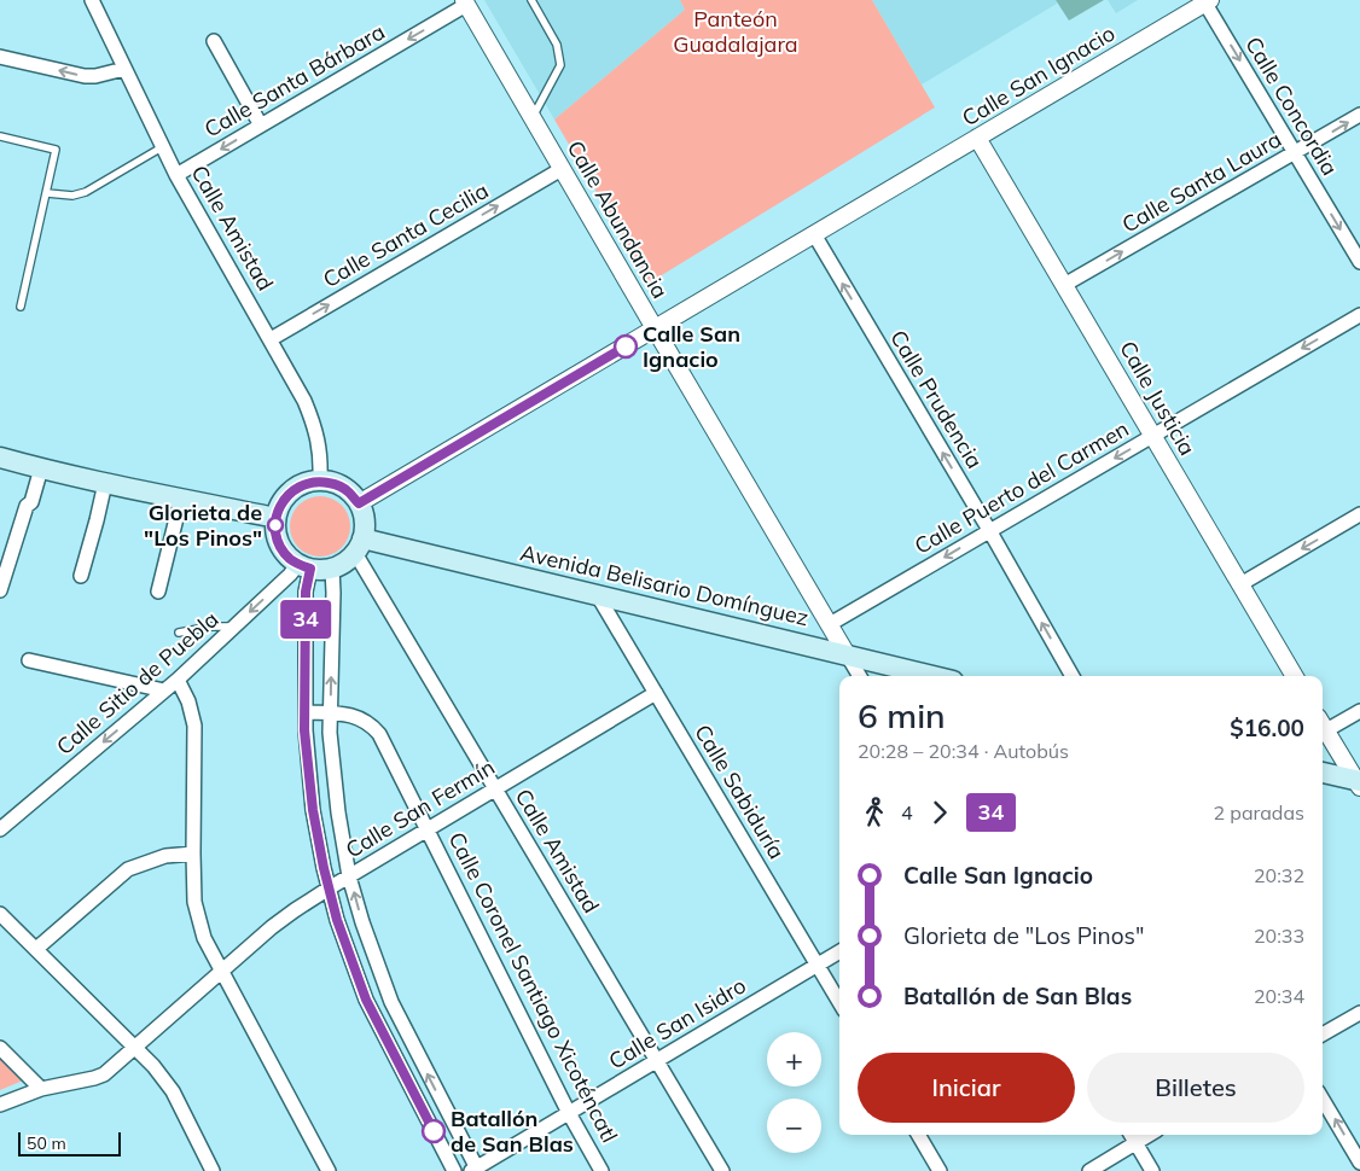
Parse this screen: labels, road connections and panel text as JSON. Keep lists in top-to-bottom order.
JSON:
{
  "streets": {
    "main road": ["Avenida Belisario Domínguez"],
    "street": [
      "Calle San Ignacio",
      "Calle Santa Bárbara",
      "Calle Concordia",
      "Calle Santa Laura",
      "Calle Abundancia",
      "Calle Amistad",
      "Calle Santa Cecilia",
      "Calle Justicia",
      "Calle Prudencia",
      "Calle Puerto del Carmen",
      "Calle Sitio de Puebla",
      "Calle Sabiduría",
      "Calle San Fermín",
      "Calle Coronel Santiago Xicoténcatl",
      "Calle San Isidro"
    ]
  },
  "crossings": [
    ["Calle San Ignacio", "Calle Concordia"],
    ["Calle San Ignacio", "Calle Abundancia"],
    ["Calle San Ignacio", "Calle Amistad"],
    ["Calle San Ignacio", "Calle Justicia"],
    ["Calle San Ignacio", "Calle Prudencia"],
    ["Calle San Ignacio", "Avenida Belisario Domínguez"],
    ["Calle San Ignacio", "Calle Sitio de Puebla"],
    ["Calle Santa Bárbara", "Calle Abundancia"],
    ["Calle Santa Bárbara", "Calle Amistad"],
    ["Calle Concordia", "Calle Santa Laura"],
    ["Calle Santa Laura", "Calle Justicia"],
    ["Calle Abundancia", "Calle Santa Cecilia"],
    ["Calle Abundancia", "Calle Puerto del Carmen"],
    ["Calle Abundancia", "Avenida Belisario Domínguez"],
    ["Calle Amistad", "Calle Santa Cecilia"],
    ["Calle Amistad", "Avenida Belisario Domínguez"],
    ["Calle Amistad", "Calle Sitio de Puebla"],
    ["Calle Amistad", "Calle San Fermín"],
    ["Calle Amistad", "Calle San Isidro"],
    ["Calle Justicia", "Calle Puerto del Carmen"],
    ["Calle Prudencia", "Calle Puerto del Carmen"],
    ["Avenida Belisario Domínguez", "Calle Sitio de Puebla"],
    ["Avenida Belisario Domínguez", "Calle Sabiduría"],
    ["Calle Sabiduría", "Calle San Fermín"],
    ["Calle Sabiduría", "Calle San Isidro"],
    ["Calle San Fermín", "Calle Coronel Santiago Xicoténcatl"],
    ["Calle Coronel Santiago Xicoténcatl", "Calle San Isidro"]
  ],
  "one_way": [
    "Calle Santa Bárbara",
    "Calle Concordia",
    "Calle Santa Laura",
    "Calle Santa Cecilia",
    "Calle Prudencia",
    "Calle Puerto del Carmen"
  ],
  "parks": ["Panteón Guadalajara"],
  "places": ["Calle San Ignacio", "Glorieta de \"Los Pinos\"", "Batallón de San Blas"],
  "lines": ["bus line 34"],
  "scale_bar": "50 m",
  "page": {
    "on_map": "34",
    "heading": ["6 min", "20:28 – 20:34 · Autobús", "$16.00"],
    "legs": ["4", "34", "2 paradas"],
    "list": [
      {
        "name": "Calle San Ignacio",
        "value": "20:32"
      },
      {
        "name": "Glorieta de \"Los Pinos\"",
        "value": "20:33"
      },
      {
        "name": "Batallón de San Blas",
        "value": "20:34"
      }
    ],
    "map_buttons": ["+", "−"],
    "buttons": ["Iniciar", "Billetes"],
    "scale": "50 m"
  }
}
